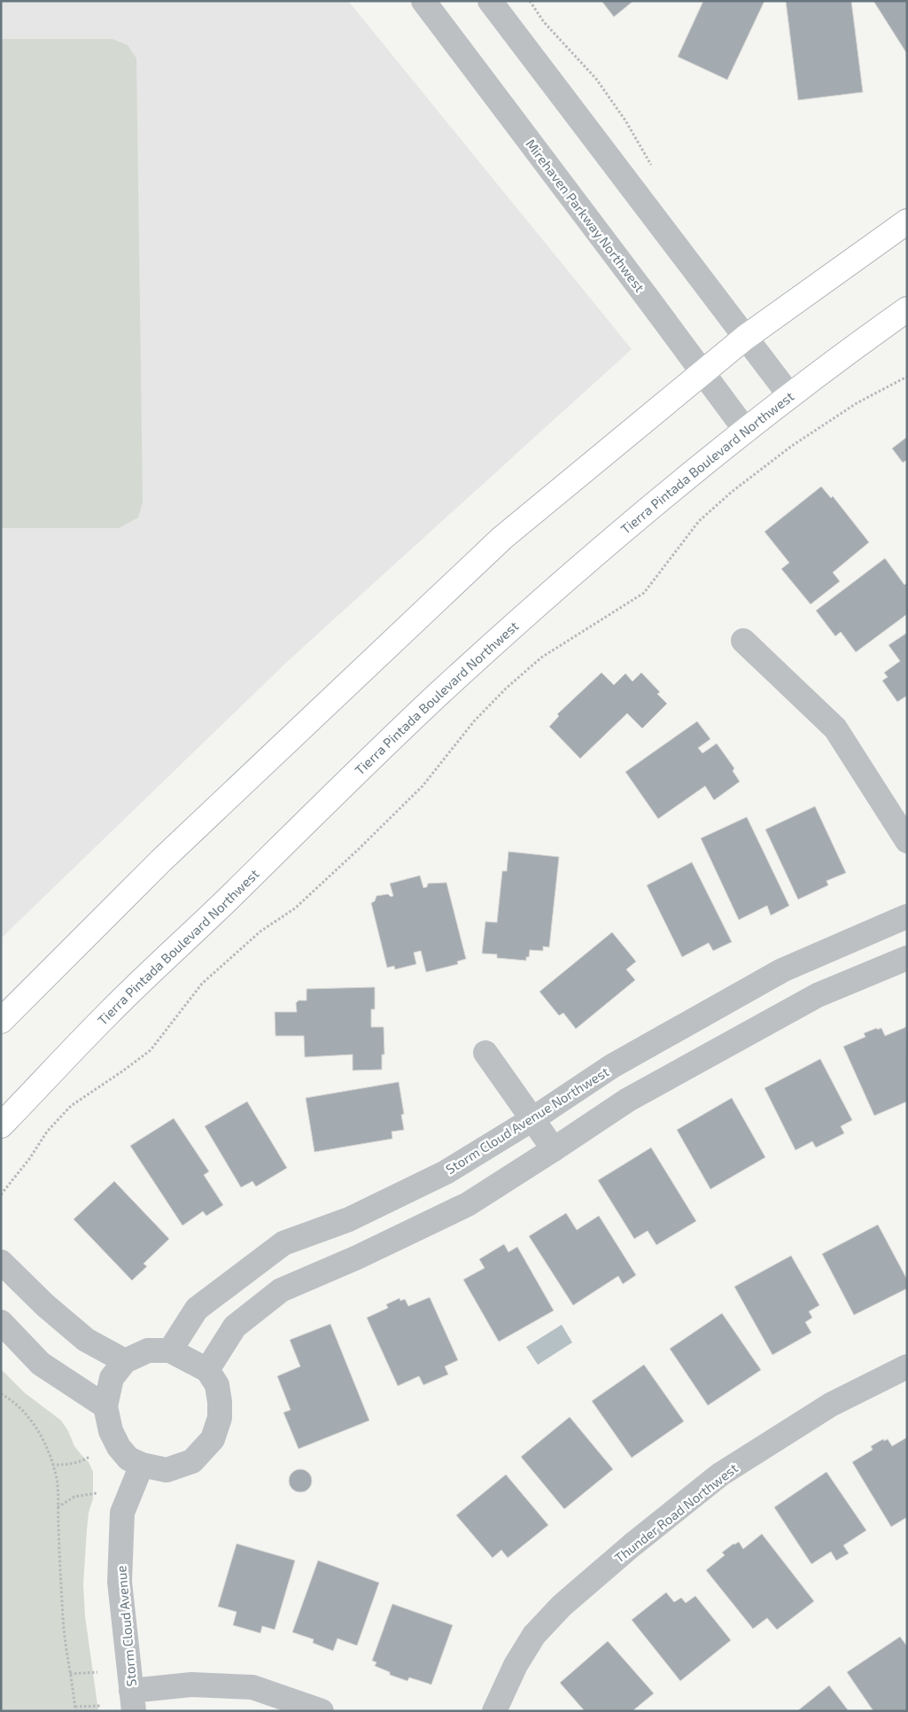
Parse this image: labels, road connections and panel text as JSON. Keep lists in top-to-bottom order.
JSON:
{
  "streets": {
    "main road": ["Tierra Pintada Boulevard Northwest"],
    "street": [
      "Mirehaven Parkway Northwest",
      "Storm Cloud Avenue Northwest",
      "Thunder Road Northwest",
      "Storm Cloud Avenue"
    ]
  },
  "crossings": [
    ["Mirehaven Parkway Northwest", "Tierra Pintada Boulevard Northwest"],
    ["Storm Cloud Avenue Northwest", "Storm Cloud Avenue"]
  ]
}
